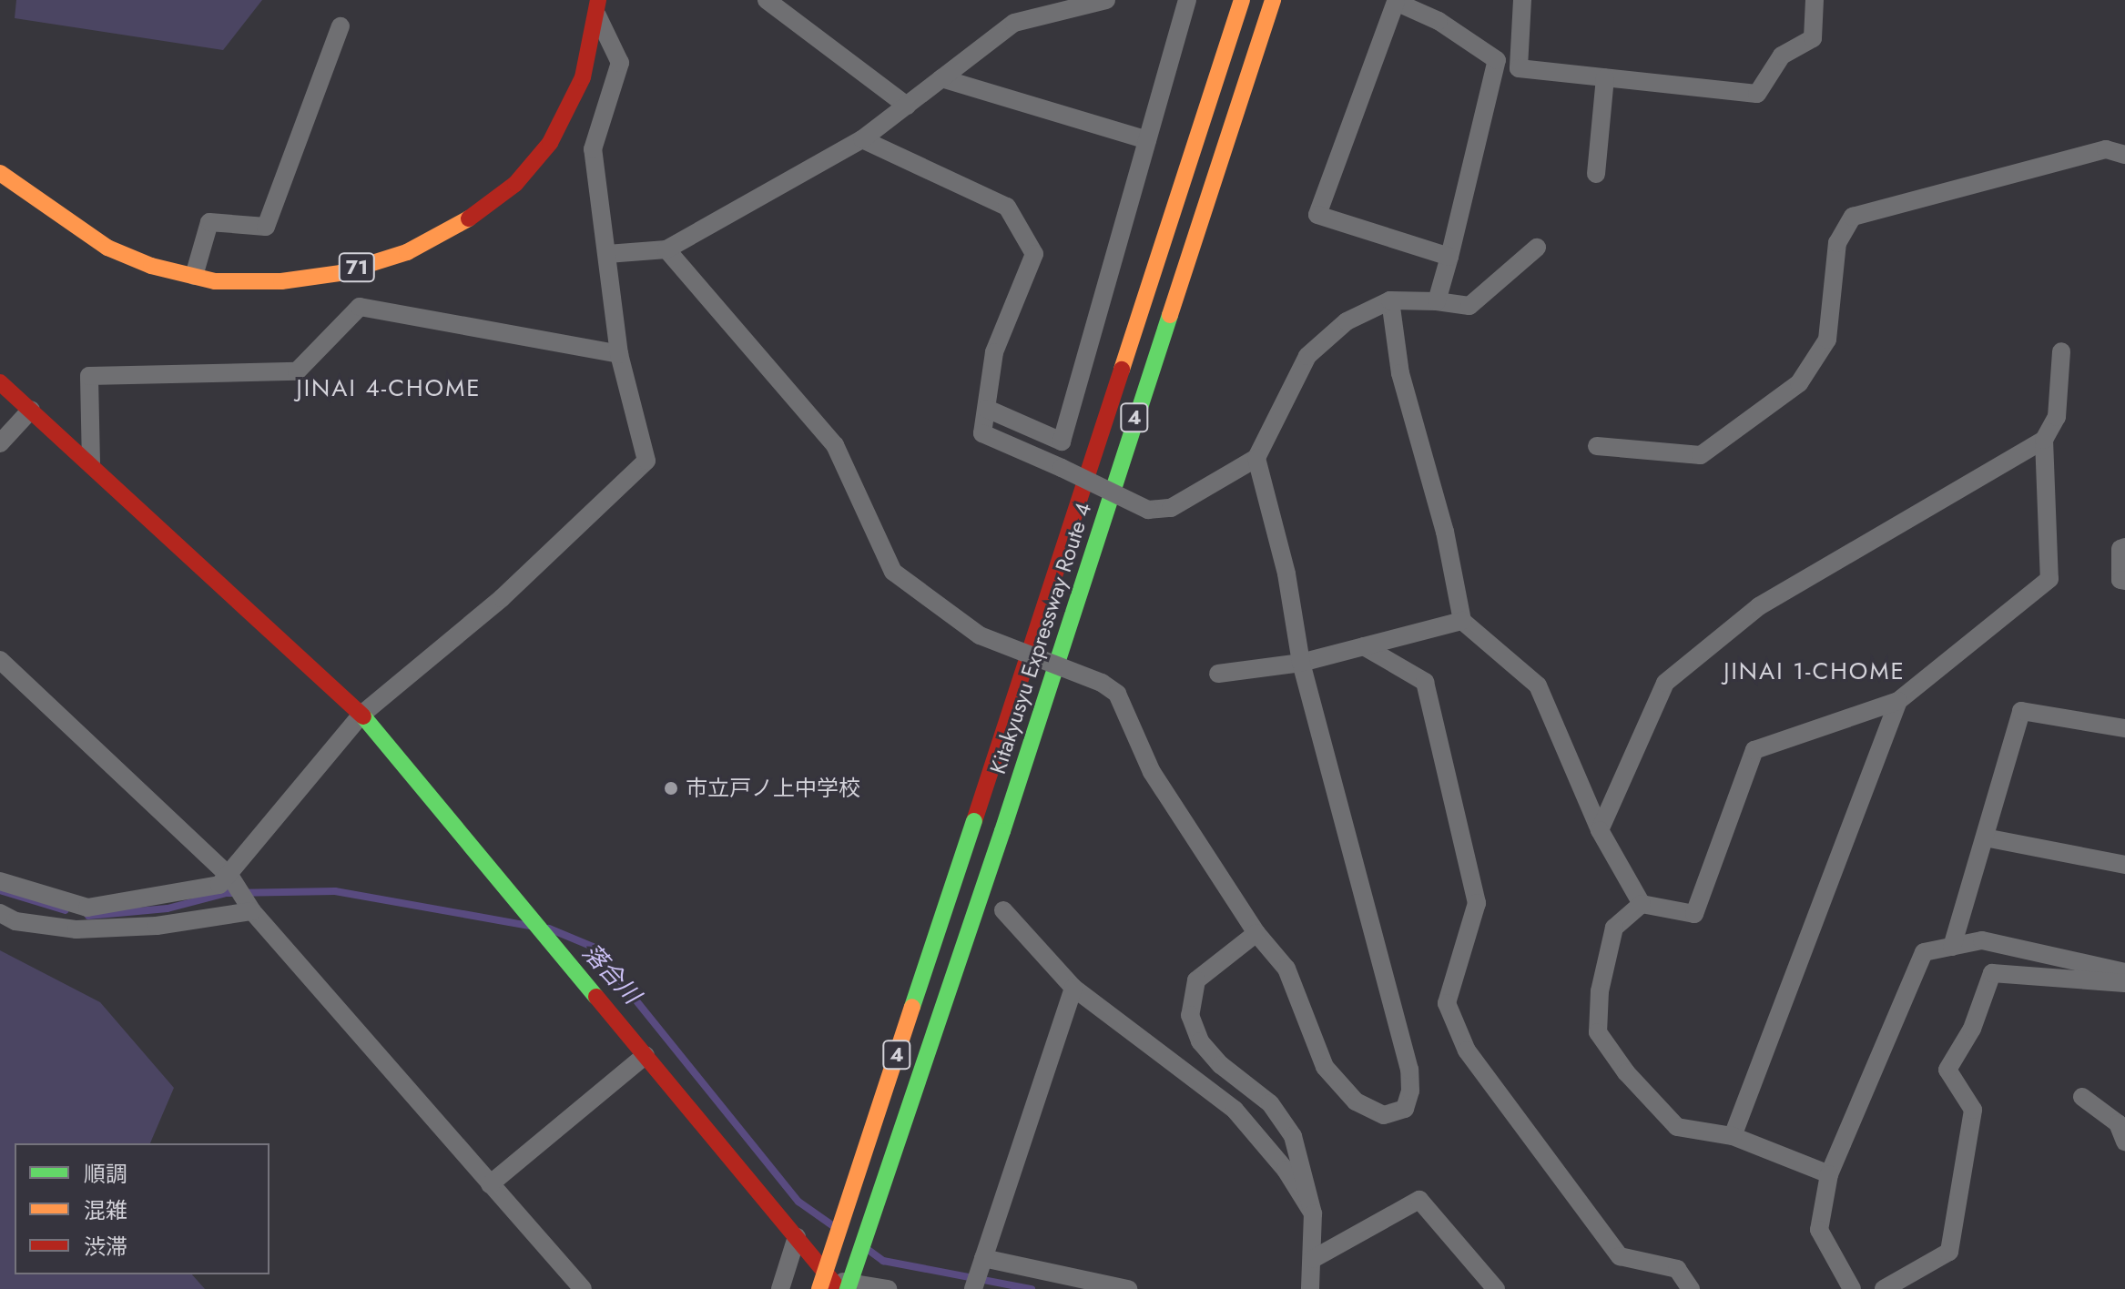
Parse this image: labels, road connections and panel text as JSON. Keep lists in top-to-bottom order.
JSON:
{
  "streets": {
    "main road": ["71", "4", "Kitakyusyu Expressway Route 4"]
  },
  "districts": ["JINAI 4-CHOME", "JINAI 1-CHOME"],
  "water": ["落合川"],
  "places": ["市立戸ノ上中学校"],
  "legend": ["順調", "混雑", "渋滞"]
}
